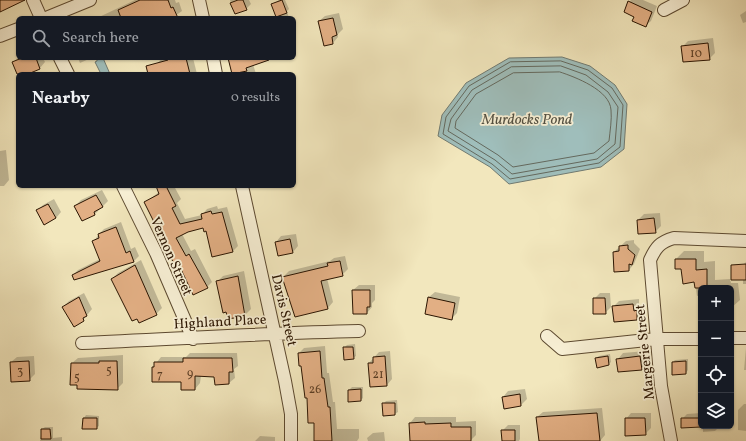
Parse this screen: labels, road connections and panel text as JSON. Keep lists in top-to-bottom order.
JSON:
{
  "streets": {
    "street": [
      "Vernon Street",
      "Davis Street",
      "Highland Place",
      "Margerie Street"
    ]
  },
  "crossings": [
    ["Vernon Street", "Highland Place"],
    ["Davis Street", "Highland Place"]
  ],
  "water": ["Murdocks Pond"],
  "house_numbers": [
    "10",
    "5",
    "3",
    "9",
    "7",
    "21",
    "5",
    "26"
  ],
  "page": {
    "search": "Search here",
    "heading": ["Nearby", "0 results"],
    "map_buttons": ["+", "−"]
  }
}
